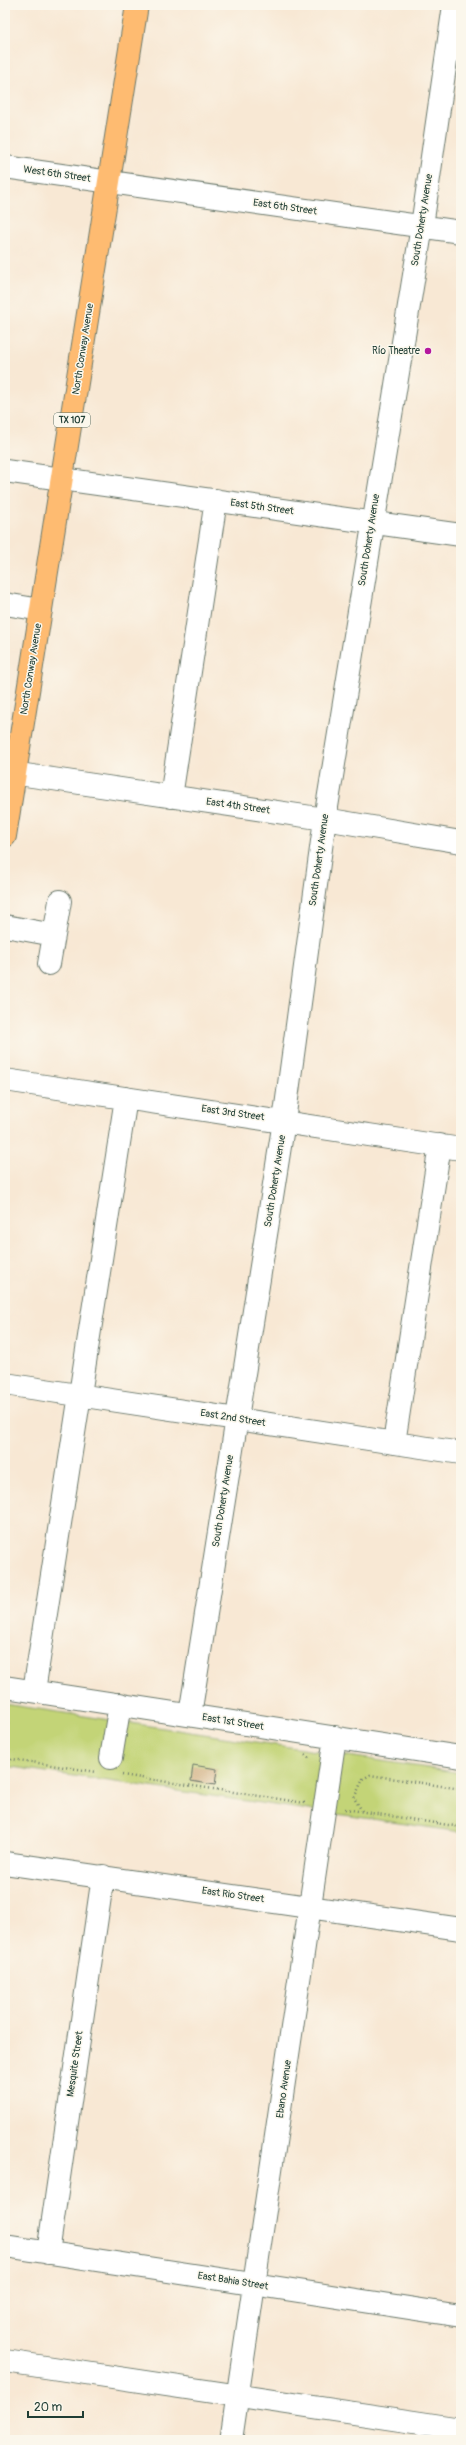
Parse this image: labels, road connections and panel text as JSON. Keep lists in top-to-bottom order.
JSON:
{
  "streets": {
    "main road": ["North Conway Avenue", "TX 107"],
    "street": [
      "West 6th Street",
      "East 6th Street",
      "South Doherty Avenue",
      "East 5th Street",
      "East 4th Street",
      "East 3rd Street",
      "East 2nd Street",
      "East 1st Street",
      "East Rio Street",
      "Mesquite Street",
      "Ebano Avenue",
      "East Bahia Street"
    ]
  },
  "crossings": [
    ["West 6th Street", "East 6th Street"],
    ["West 6th Street", "North Conway Avenue"],
    ["East 6th Street", "South Doherty Avenue"],
    ["East 6th Street", "North Conway Avenue"],
    ["South Doherty Avenue", "East 5th Street"],
    ["South Doherty Avenue", "East 4th Street"],
    ["South Doherty Avenue", "East 3rd Street"],
    ["South Doherty Avenue", "East 2nd Street"],
    ["South Doherty Avenue", "East 1st Street"],
    ["North Conway Avenue", "East 5th Street"],
    ["North Conway Avenue", "East 4th Street"],
    ["East 1st Street", "Ebano Avenue"],
    ["East Rio Street", "Mesquite Street"],
    ["East Rio Street", "Ebano Avenue"],
    ["Mesquite Street", "East Bahia Street"],
    ["Ebano Avenue", "East Bahia Street"]
  ],
  "places": ["Río Theatre"],
  "scale_bar": "20 m"
}
